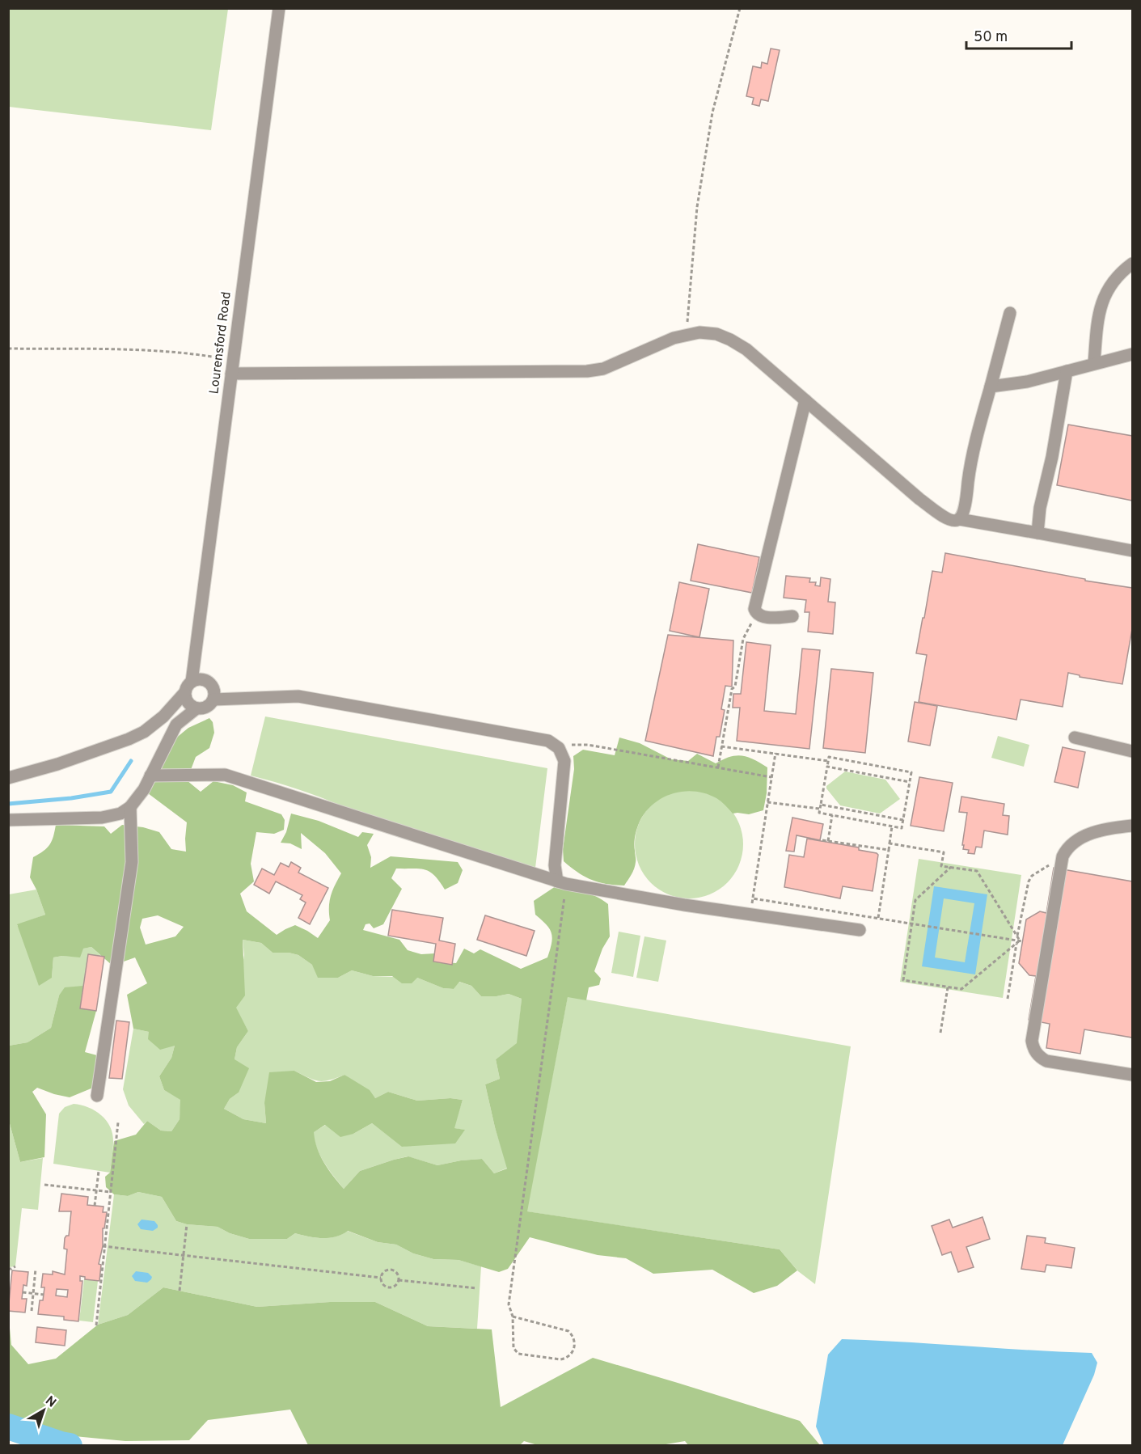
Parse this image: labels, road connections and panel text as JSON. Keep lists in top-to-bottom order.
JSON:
{
  "streets": {
    "street": ["Lourensford Road"]
  },
  "scale_bar": "50 m",
  "north": "top right"
}
